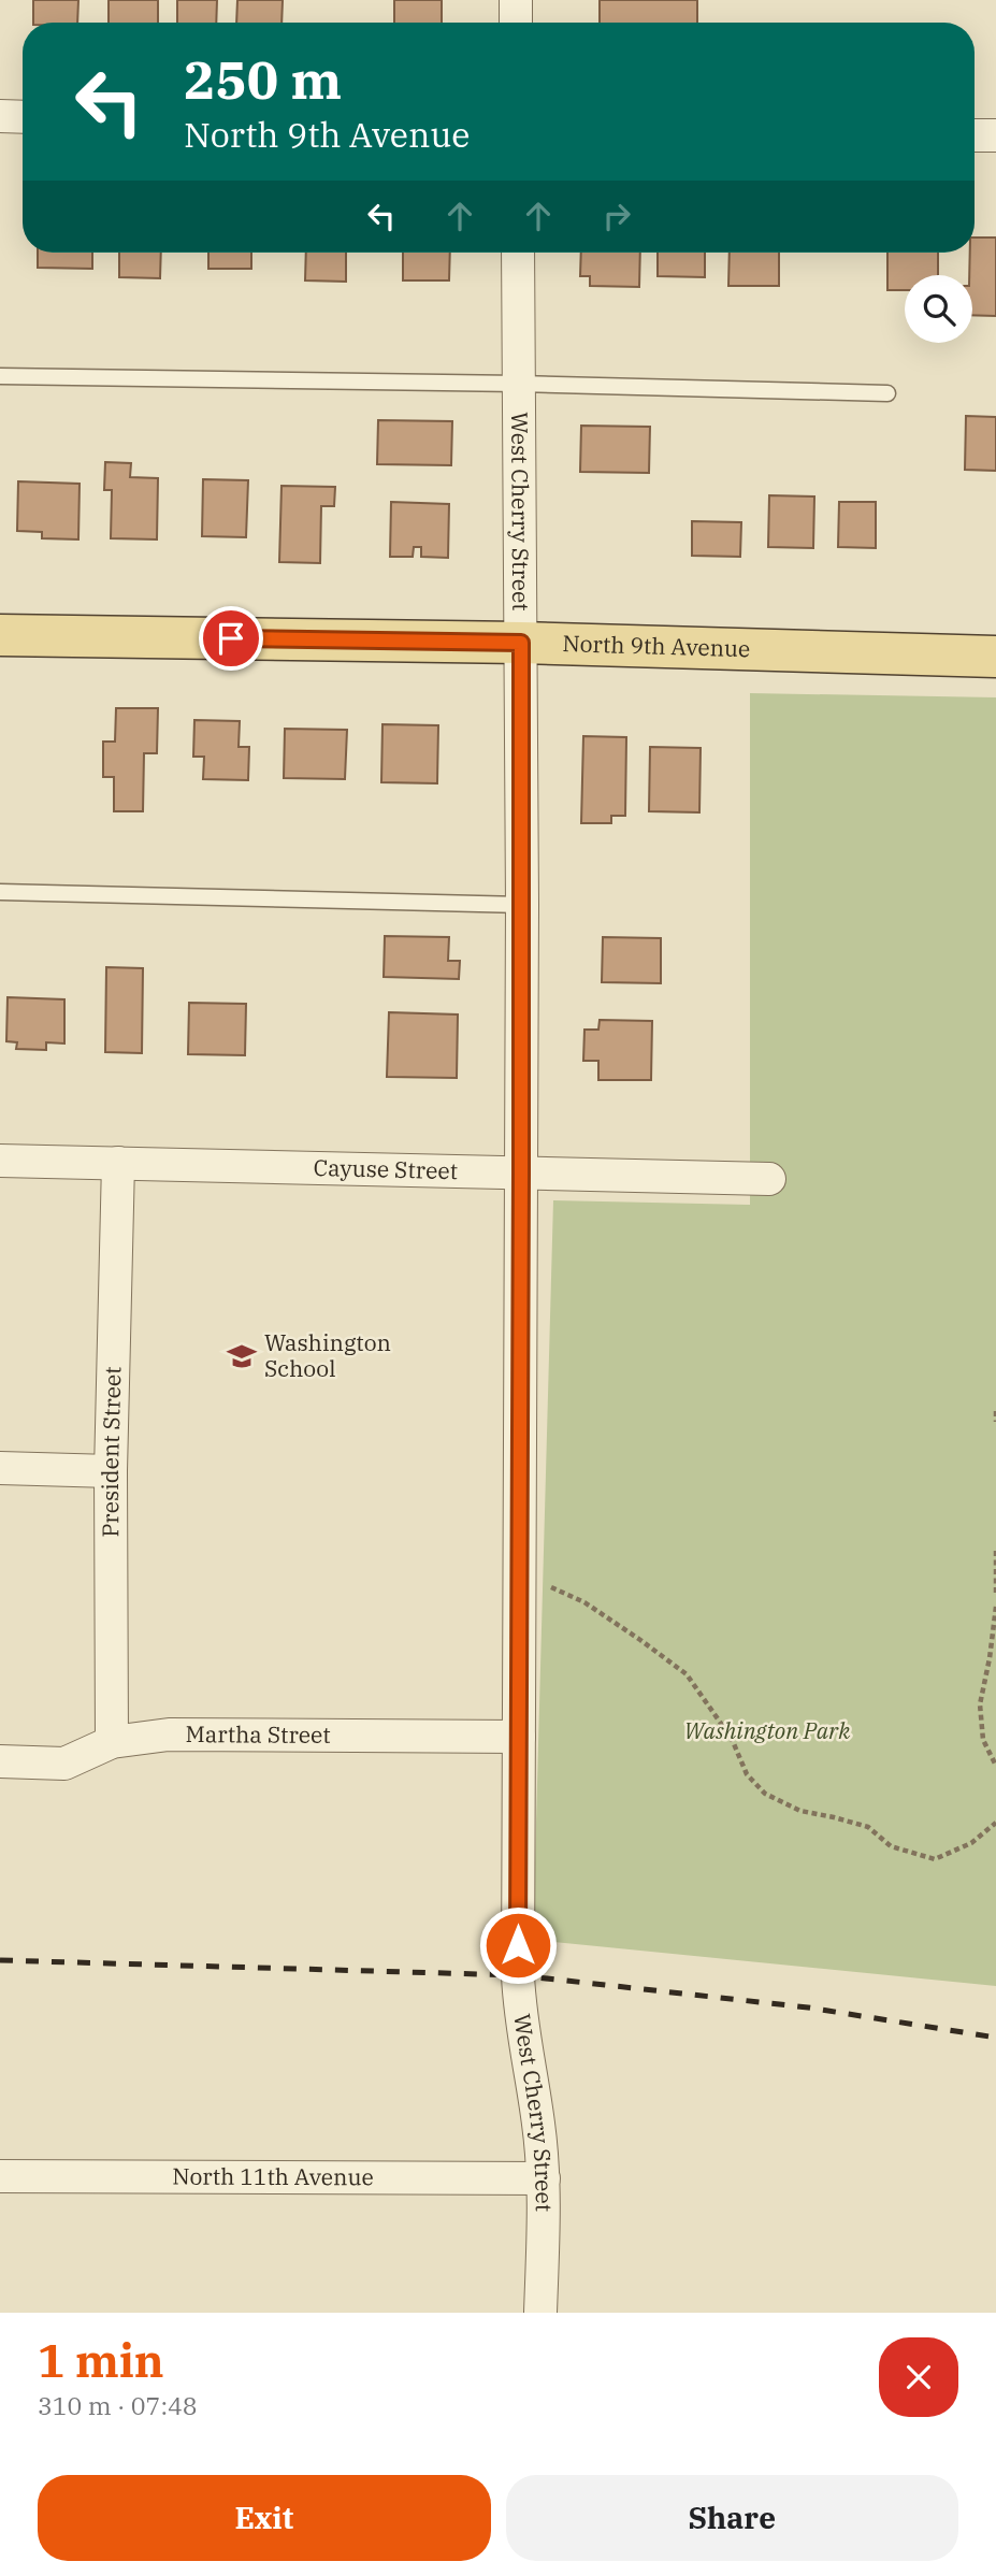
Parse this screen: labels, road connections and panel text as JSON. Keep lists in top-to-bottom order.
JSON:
{
  "streets": {
    "main road": ["North 9th Avenue"],
    "street": [
      "West Cherry Street",
      "Cayuse Street",
      "President Street",
      "Martha Street",
      "North 11th Avenue"
    ]
  },
  "crossings": [
    ["West Cherry Street", "North 9th Avenue"],
    ["West Cherry Street", "Cayuse Street"],
    ["West Cherry Street", "Martha Street"],
    ["West Cherry Street", "North 11th Avenue"],
    ["Cayuse Street", "President Street"],
    ["President Street", "Martha Street"]
  ],
  "parks": ["Washington Park"],
  "places": {
    "school or university": ["Washington School"]
  },
  "page": {
    "turn": ["250 m", "North 9th Avenue"],
    "heading": ["1 min", "310 m · 07:48"],
    "buttons": ["Exit", "Share"]
  }
}
